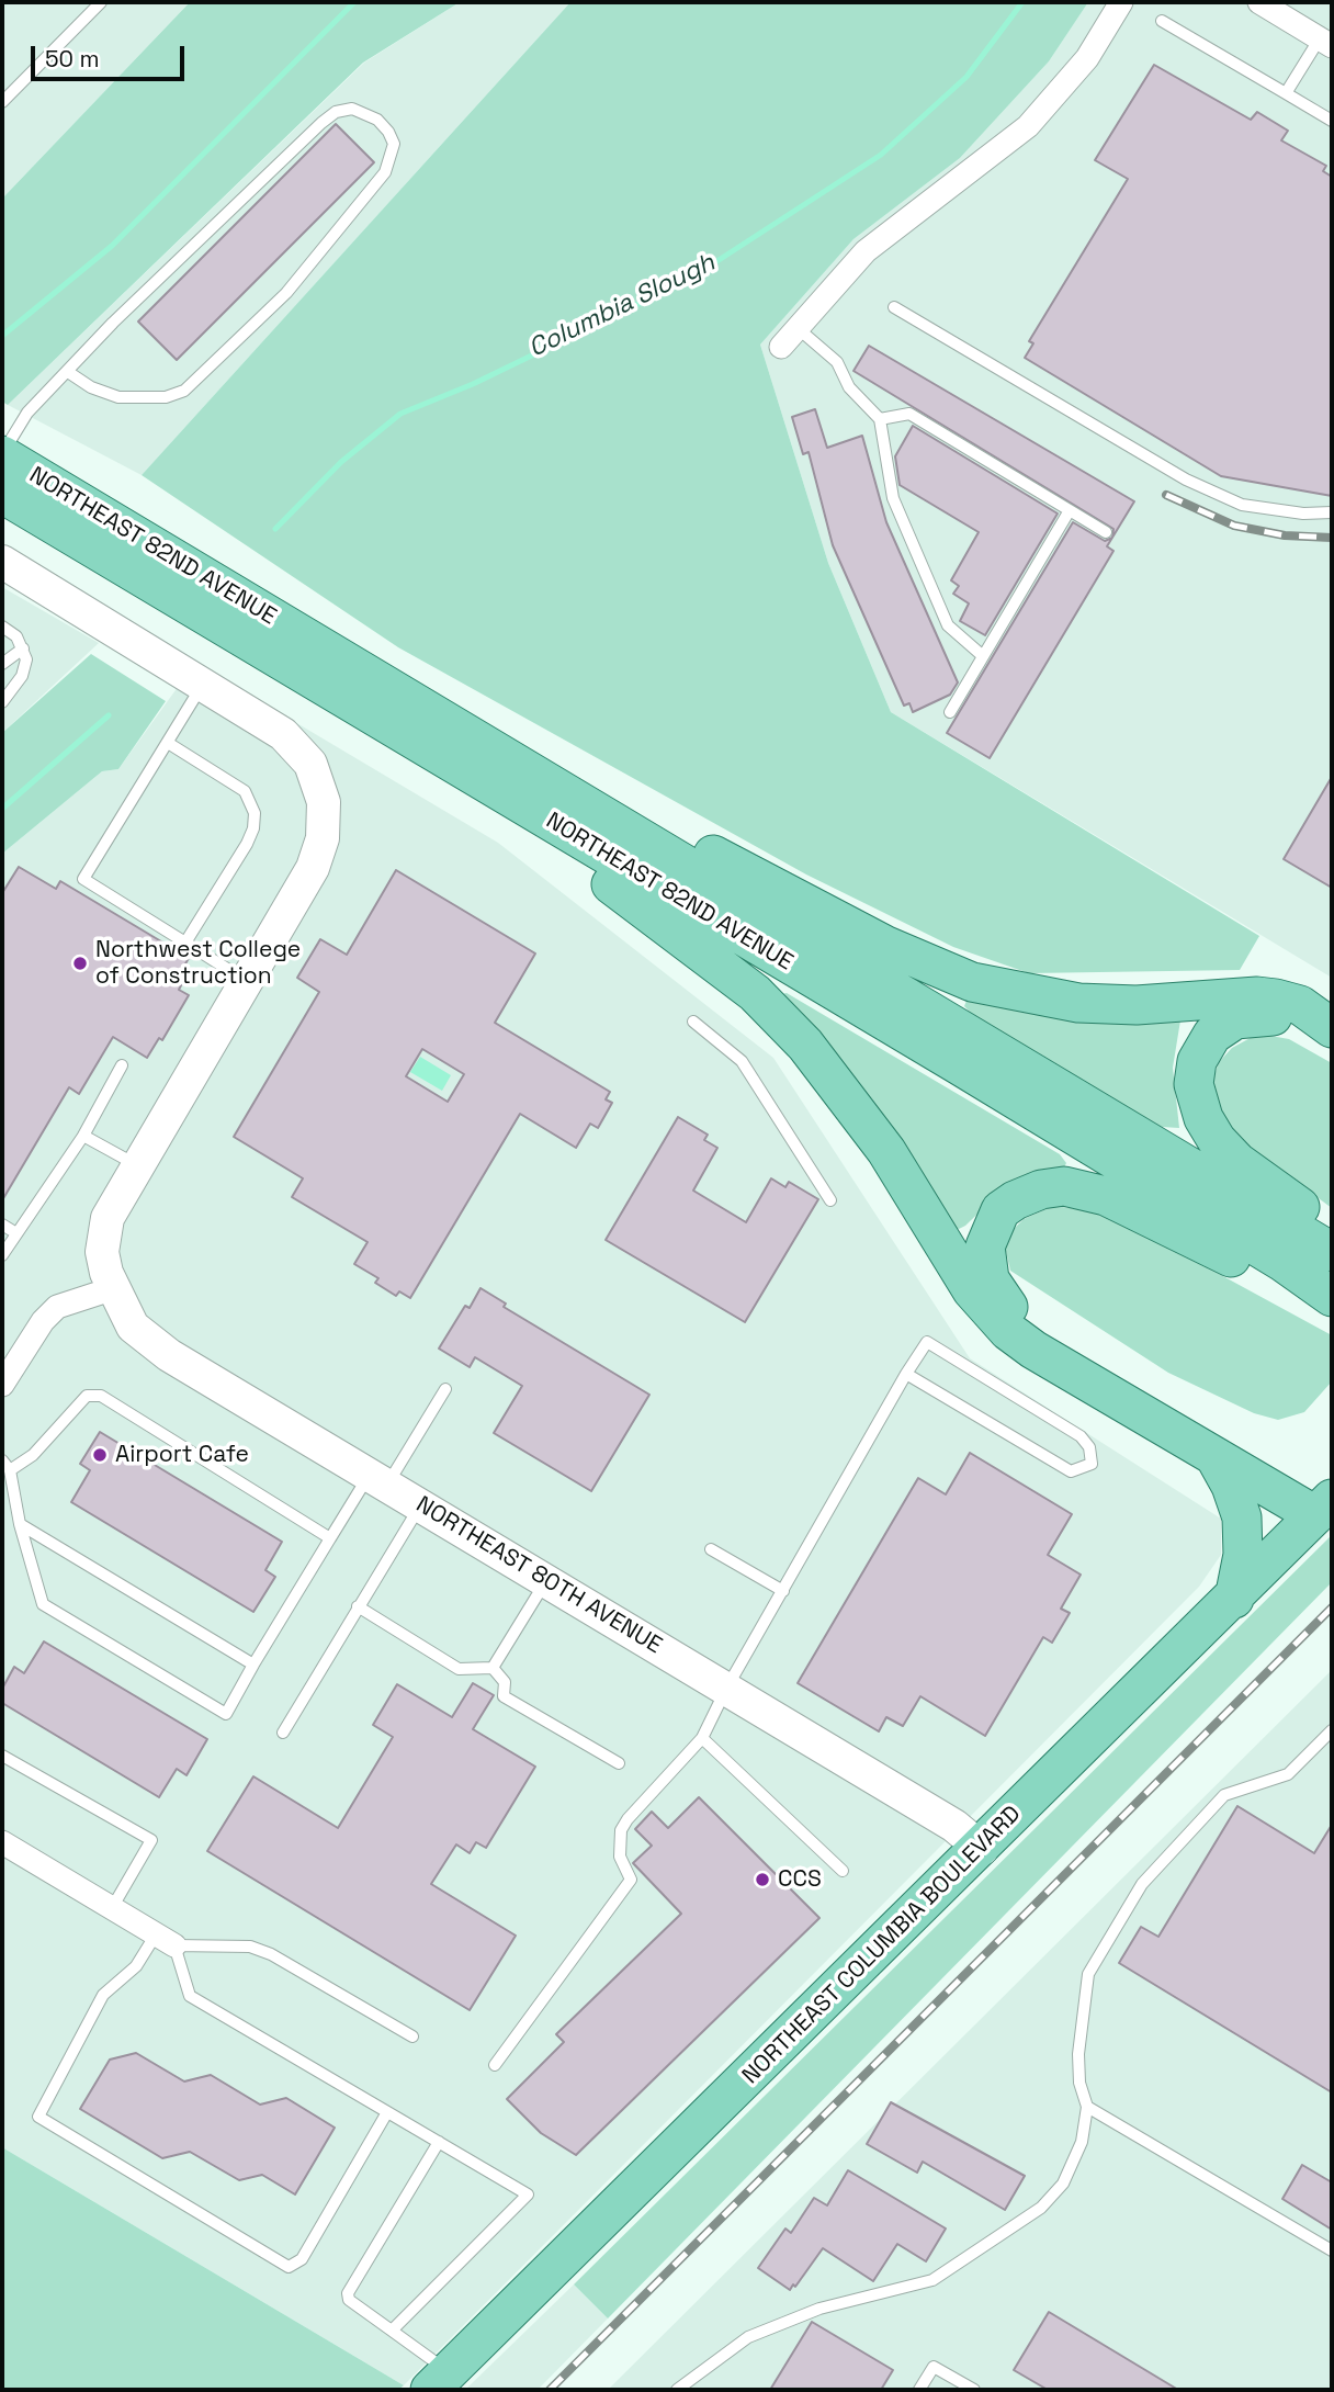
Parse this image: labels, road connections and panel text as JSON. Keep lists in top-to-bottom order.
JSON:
{
  "streets": {
    "main road": ["NORTHEAST 82ND AVENUE", "NORTHEAST COLUMBIA BOULEVARD"],
    "street": ["NORTHEAST 80TH AVENUE"]
  },
  "crossings": [
    ["NORTHEAST 80TH AVENUE", "NORTHEAST COLUMBIA BOULEVARD"]
  ],
  "water": ["Columbia Slough"],
  "places": ["Northwest College of Construction", "Airport Cafe", "CCS"],
  "scale_bar": "50 m"
}
